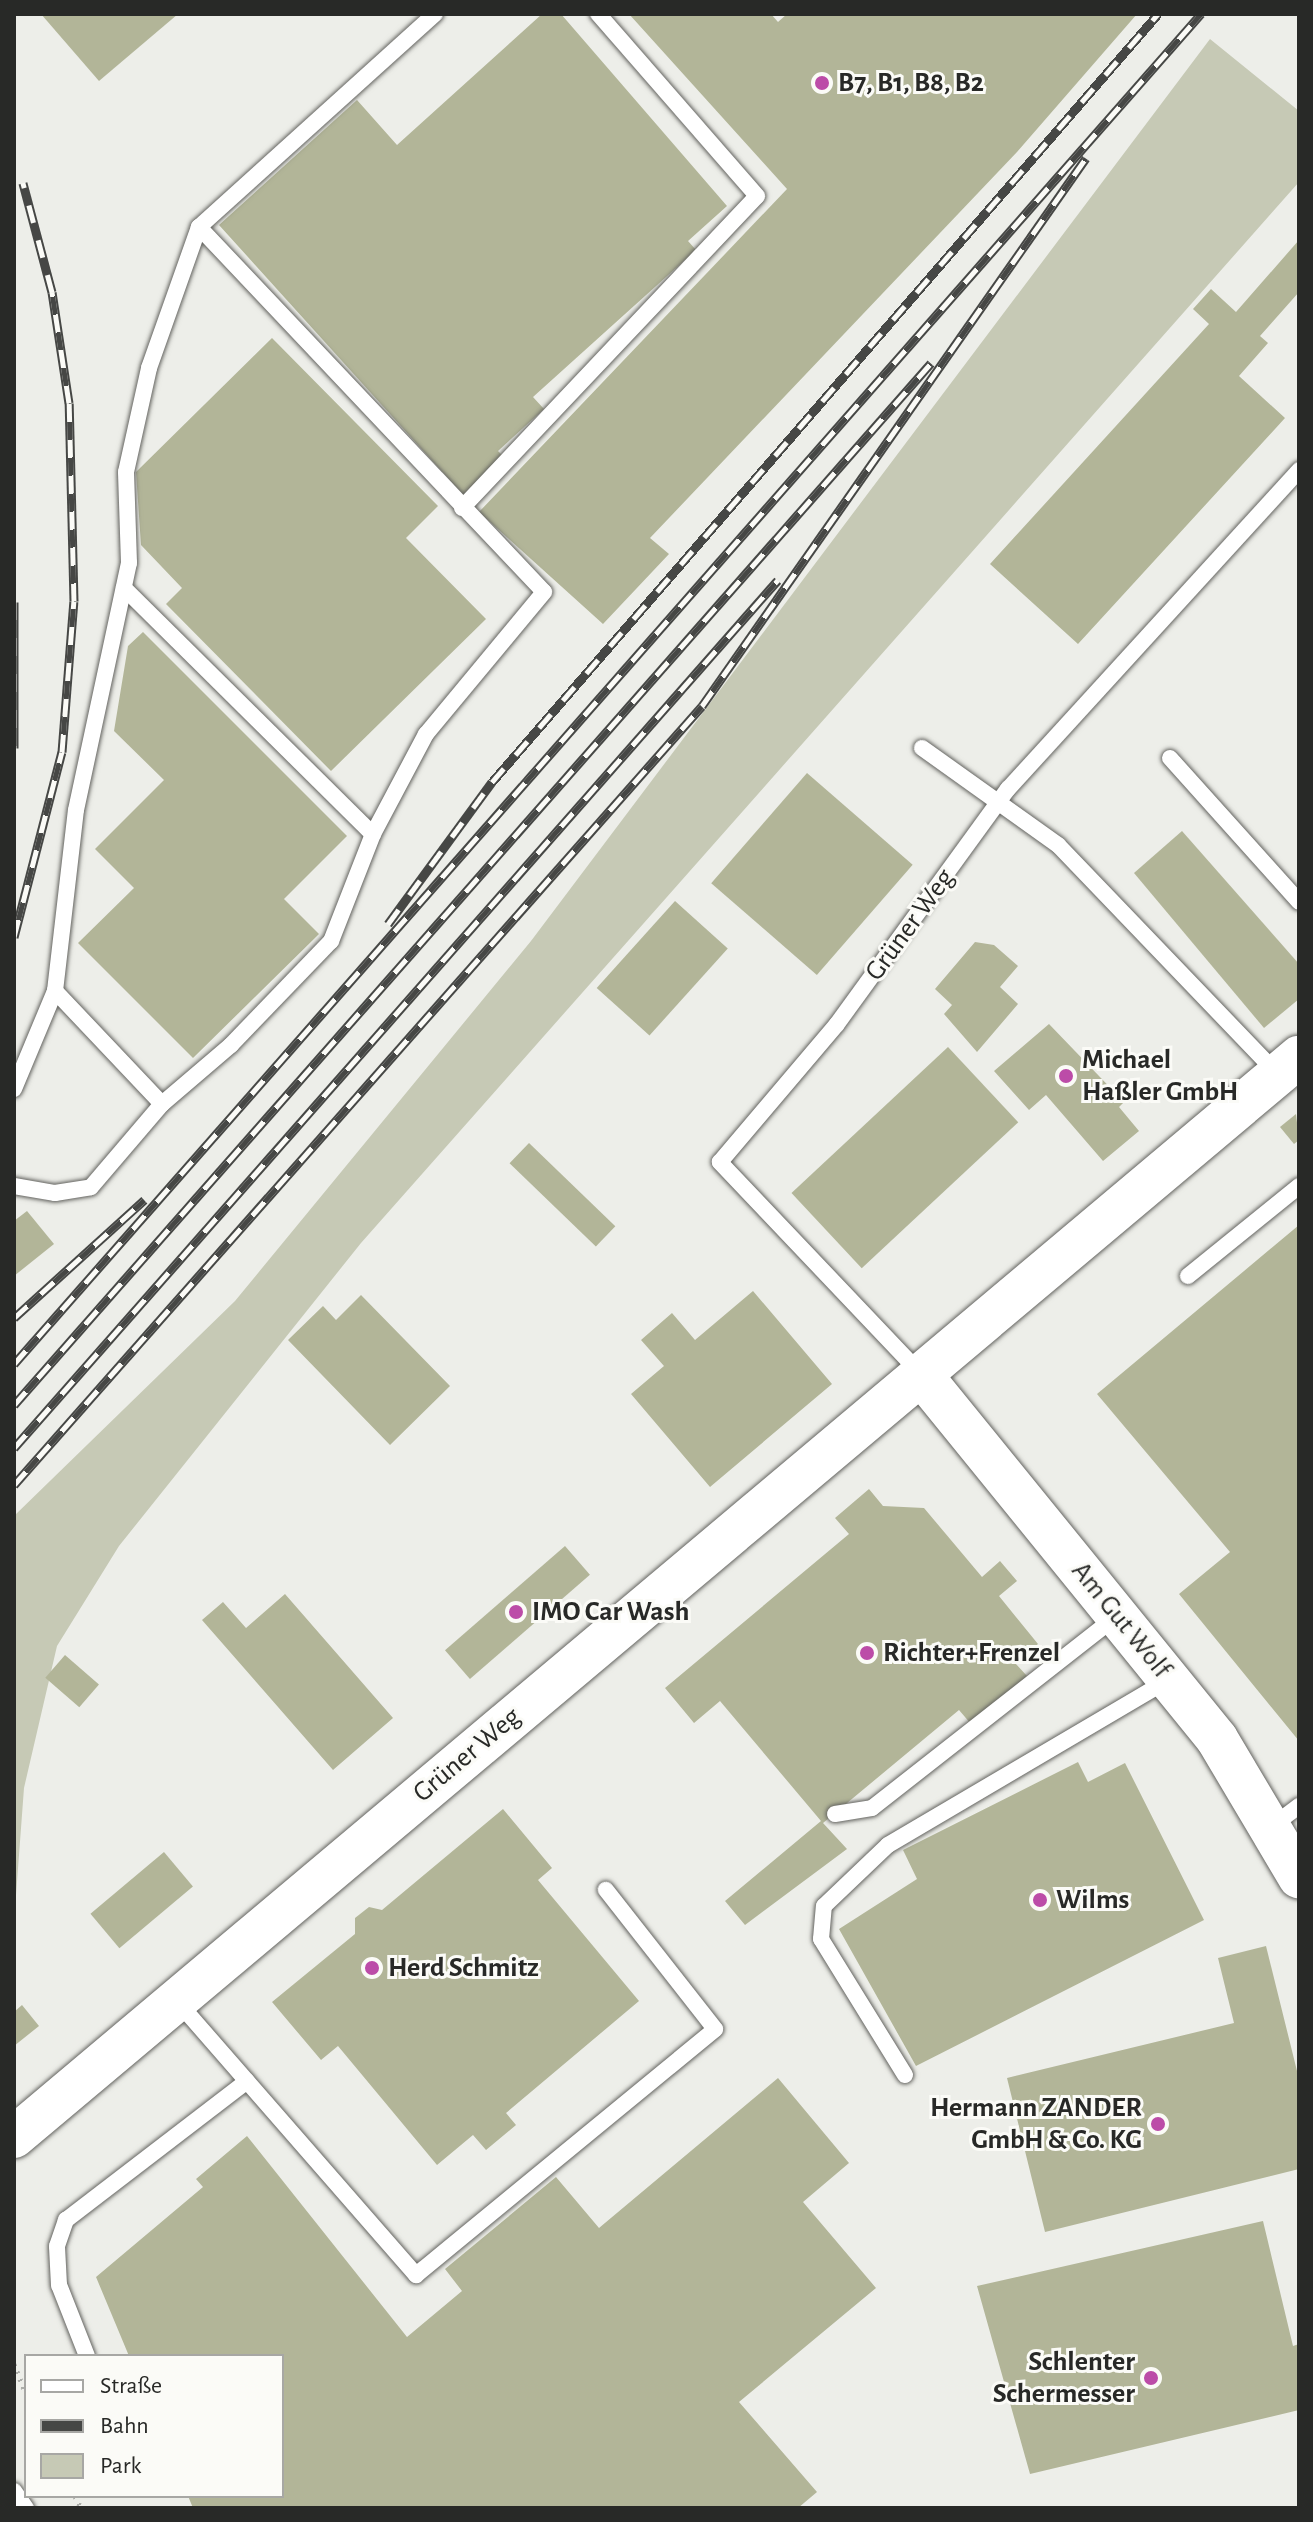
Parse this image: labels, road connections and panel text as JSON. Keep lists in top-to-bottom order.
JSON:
{
  "streets": {
    "street": ["Grüner Weg", "Am Gut Wolf"]
  },
  "crossings": [
    ["Grüner Weg", "Am Gut Wolf"]
  ],
  "places": [
    "B7, B1, B8, B2",
    "Michael Haßler GmbH",
    "IMO Car Wash",
    "Richter+Frenzel",
    "Wilms",
    "Herd Schmitz",
    "Hermann ZANDER GmbH & Co. KG",
    "Schlenter Schermesser"
  ],
  "legend": ["Straße", "Bahn", "Park"]
}
